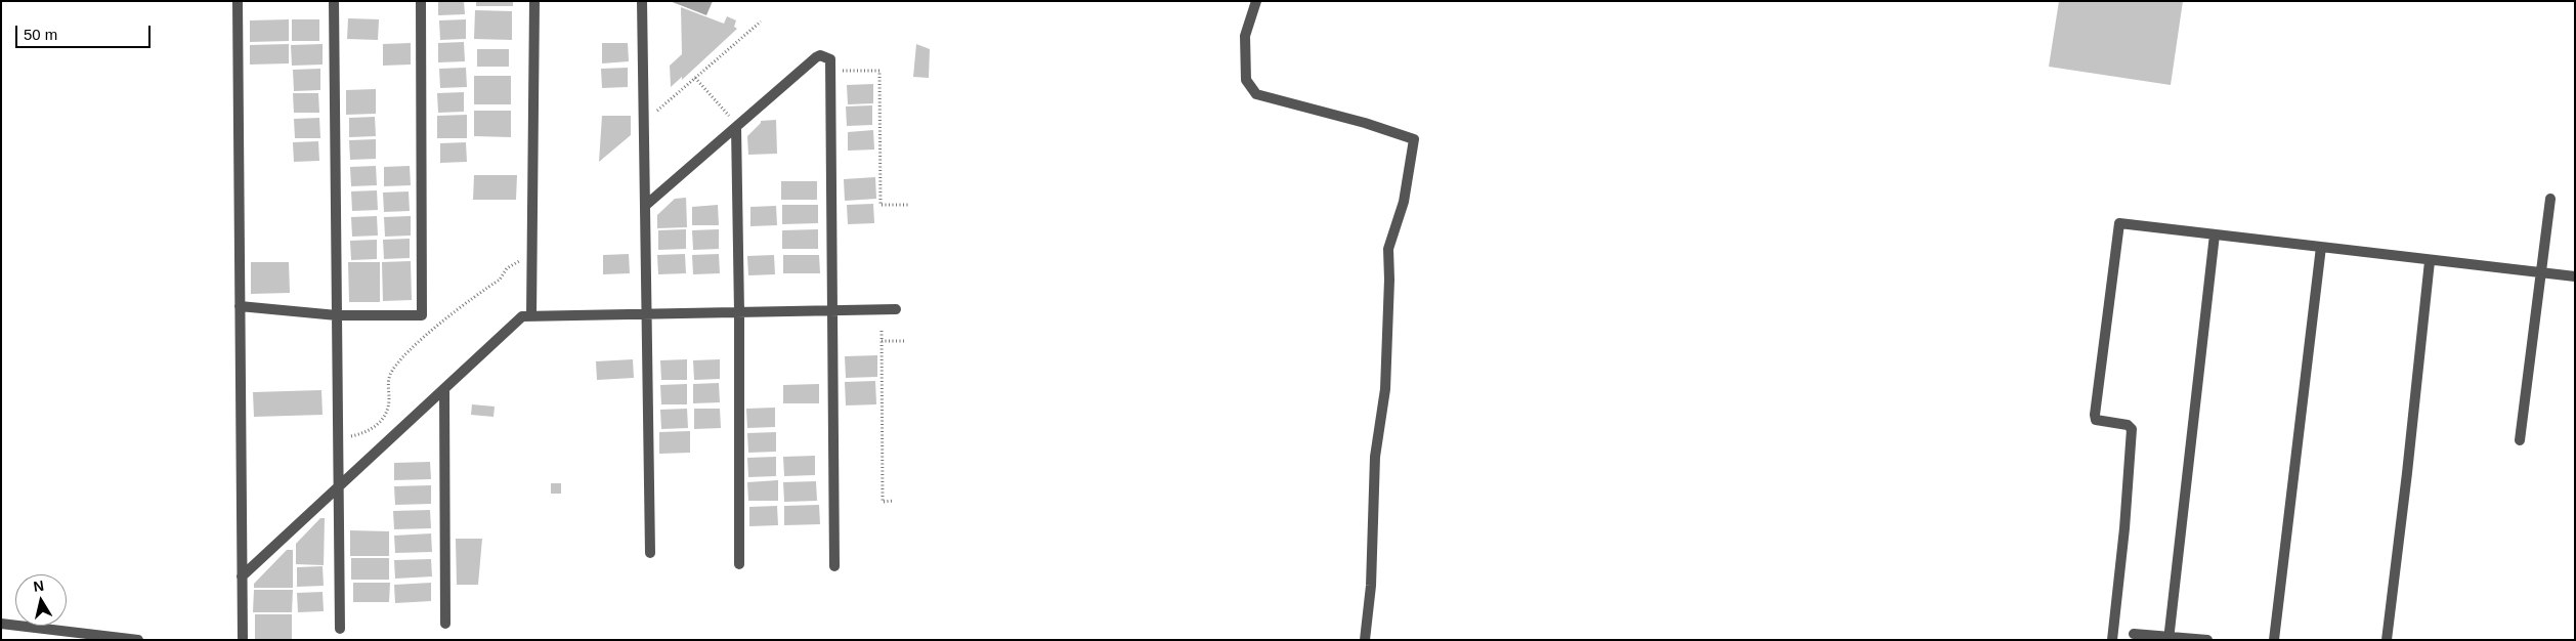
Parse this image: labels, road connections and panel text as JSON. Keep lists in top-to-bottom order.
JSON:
{
  "scale_bar": "50 m",
  "north": "top"
}
